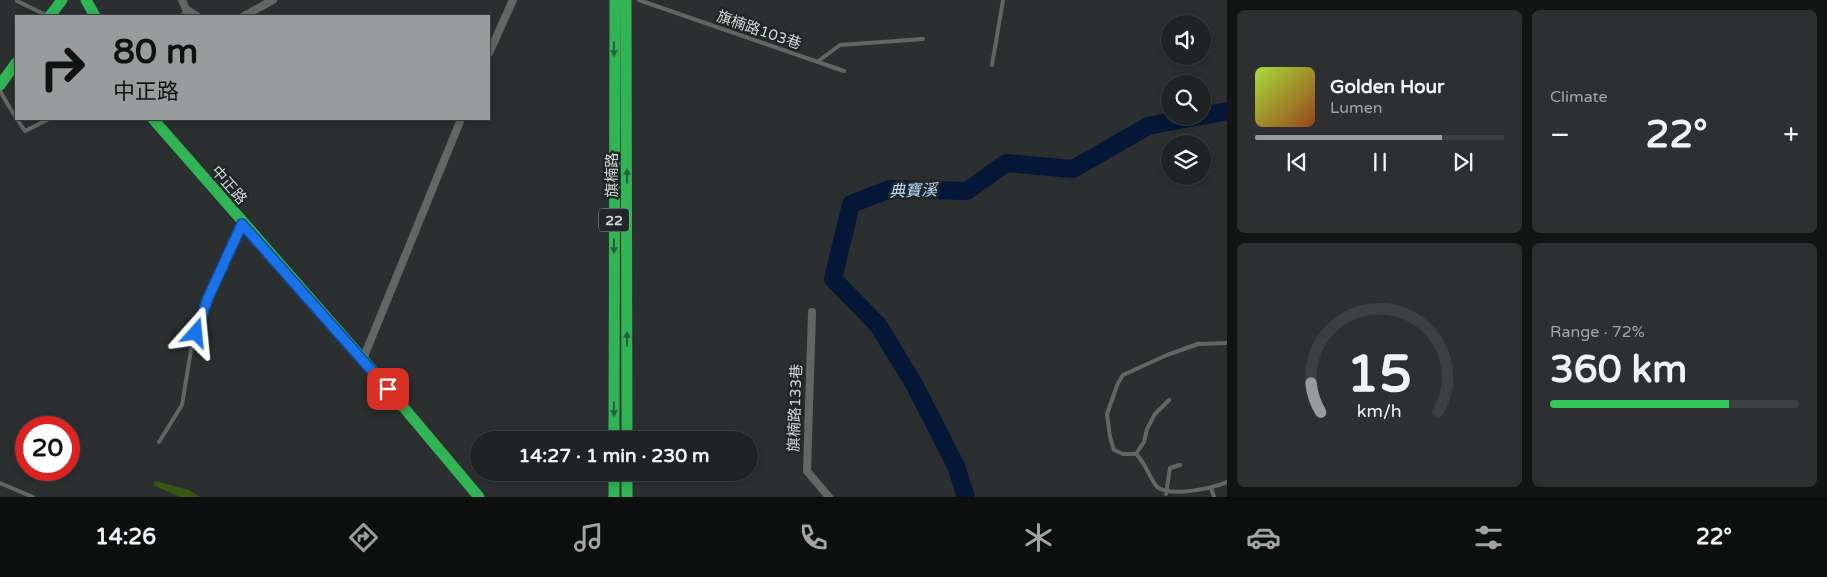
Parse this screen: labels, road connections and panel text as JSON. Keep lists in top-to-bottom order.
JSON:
{
  "streets": {
    "main road": ["旗楠路", "中正路", "22"],
    "street": ["旗楠路133巷"],
    "lane": ["旗楠路103巷"]
  },
  "water": ["典寶溪"],
  "page": {
    "tile": [
      "Climate",
      ["Range · 72%", "360 km"]
    ],
    "turn": ["80 m", "中正路"],
    "song": ["Golden Hour", "Lumen"],
    "heat": ["−", "22°", "+"],
    "limit": "20",
    "trip": "14:27 · 1 min · 230 m",
    "tabs": ["14:26", "22°"],
    "gauge": ["15", "km/h"]
  }
}
